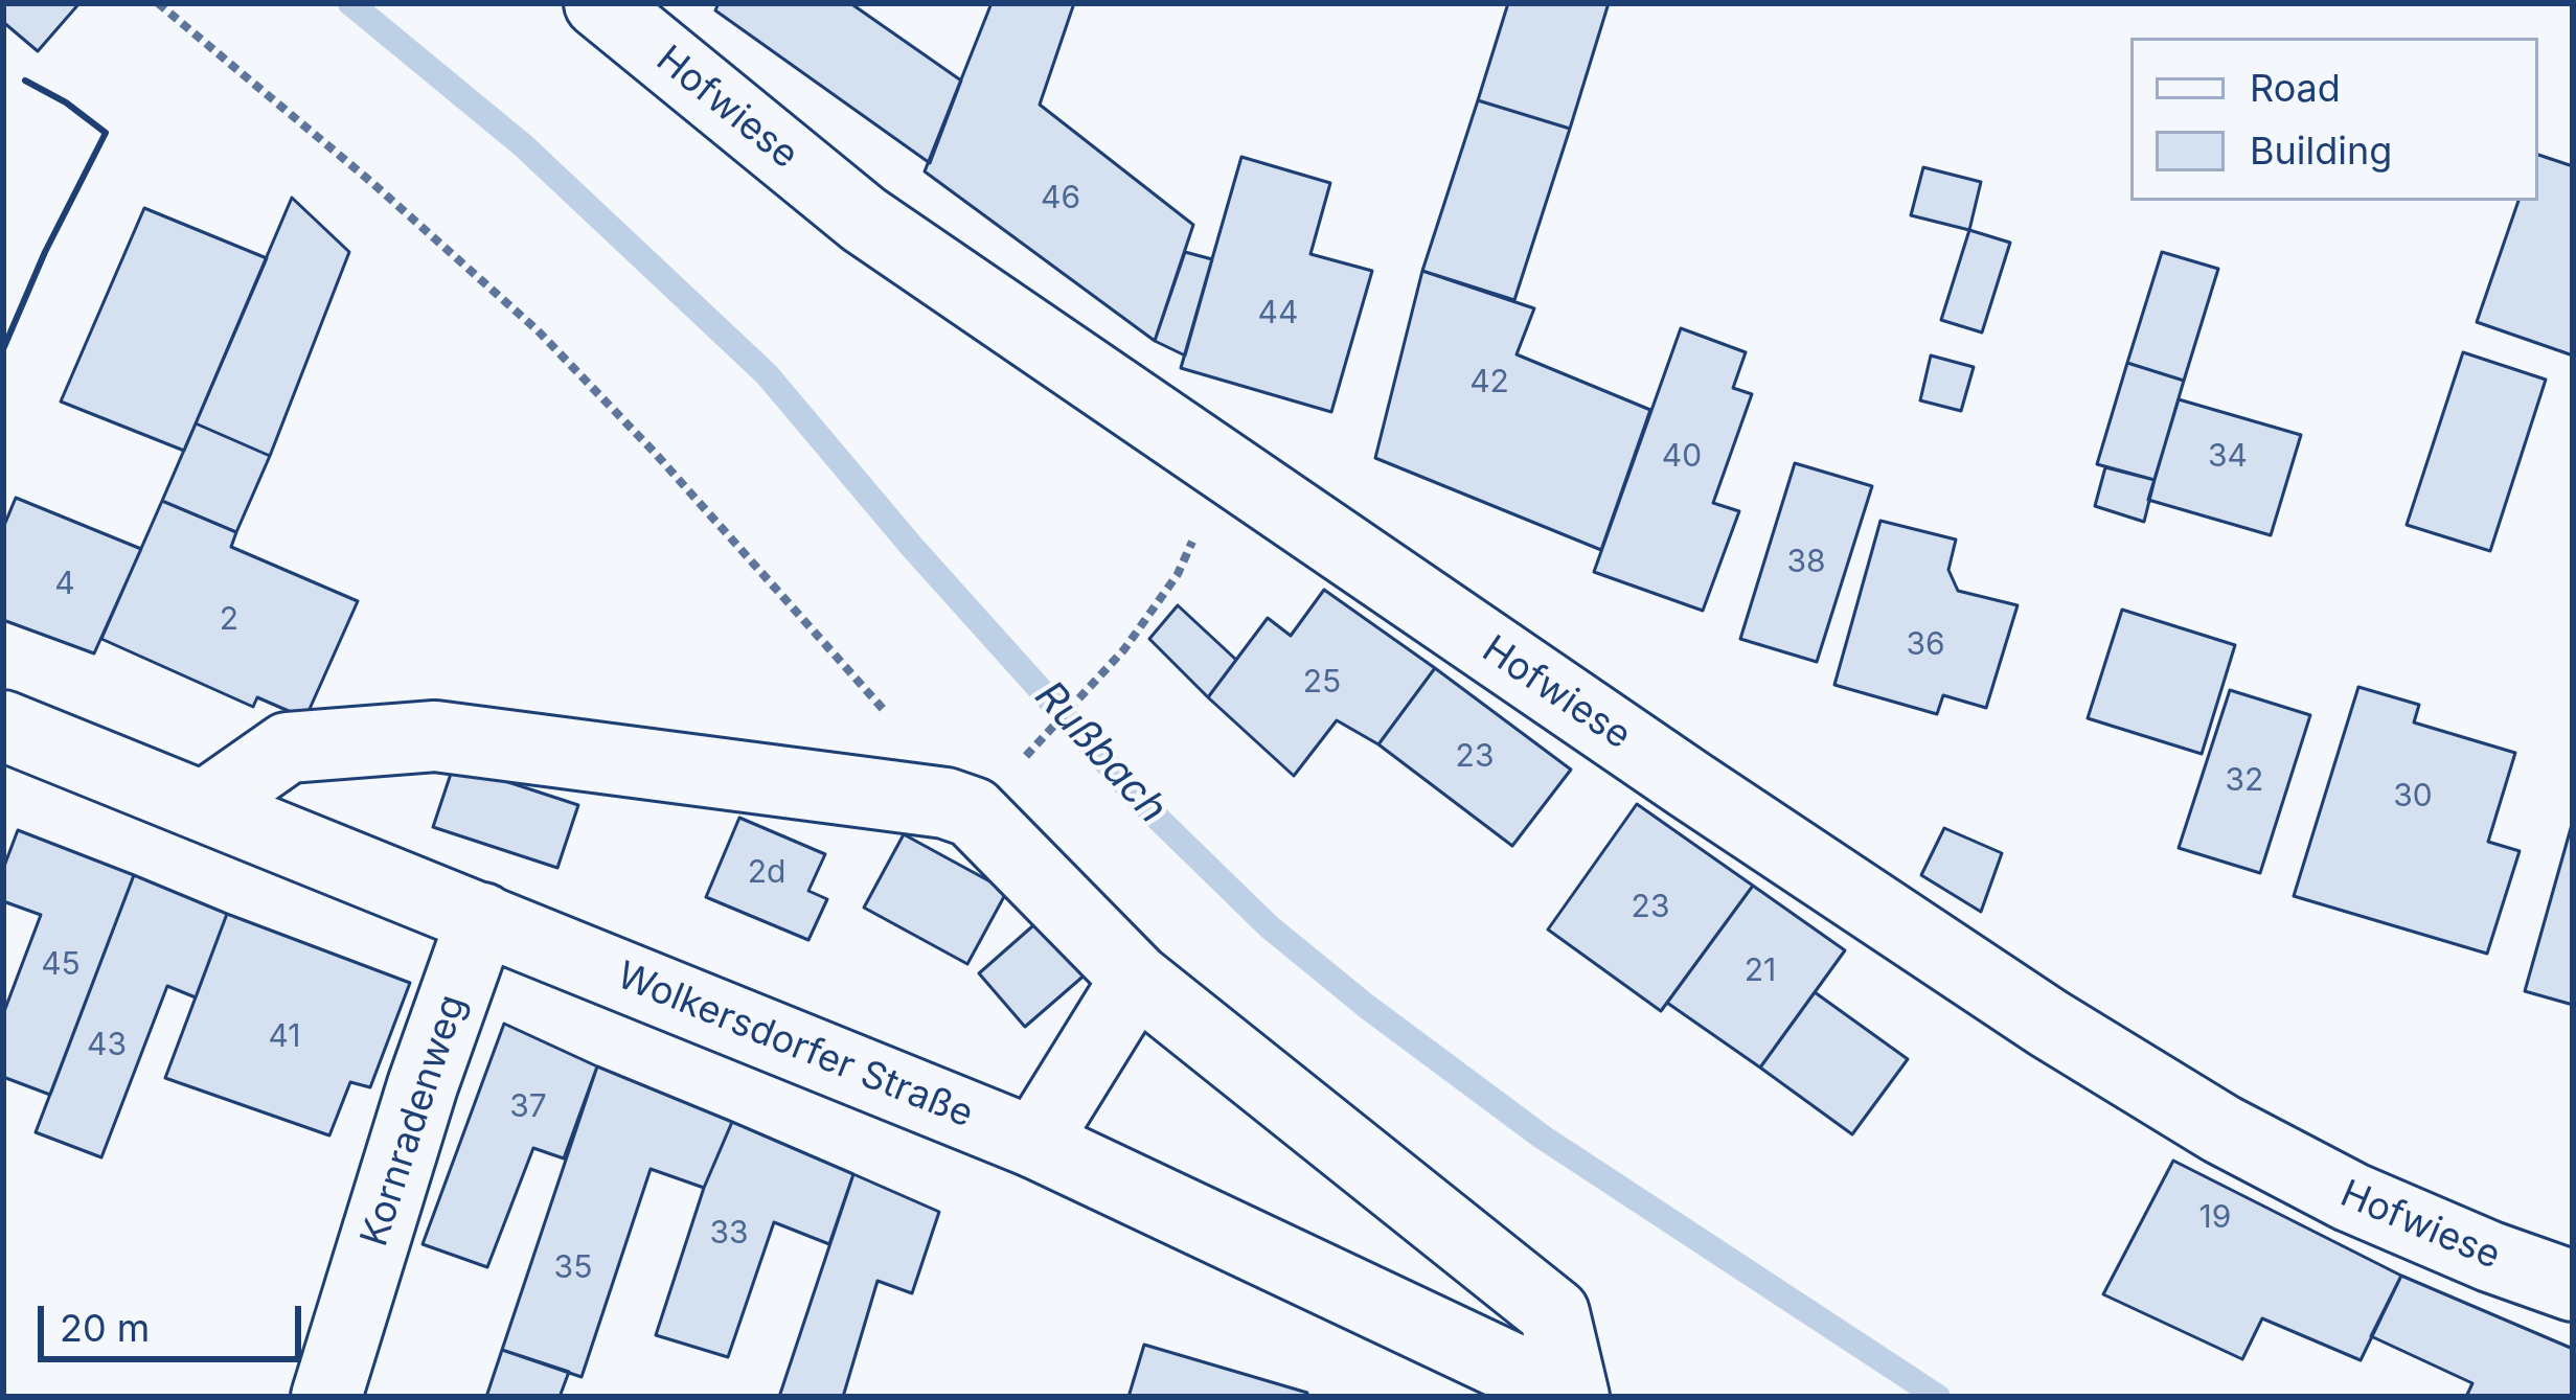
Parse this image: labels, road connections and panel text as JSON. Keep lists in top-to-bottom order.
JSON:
{
  "streets": {
    "street": ["Hofwiese", "Wolkersdorfer Straße", "Kornradenweg"]
  },
  "crossings": [
    ["Wolkersdorfer Straße", "Kornradenweg"]
  ],
  "water": ["Rußbach"],
  "house_numbers": [
    "46",
    "44",
    "42",
    "40",
    "34",
    "38",
    "4",
    "2",
    "36",
    "25",
    "23",
    "32",
    "30",
    "2d",
    "23",
    "45",
    "21",
    "41",
    "43",
    "37",
    "19",
    "33",
    "35"
  ],
  "legend": ["Road", "Building"],
  "scale_bar": "20 m"
}
